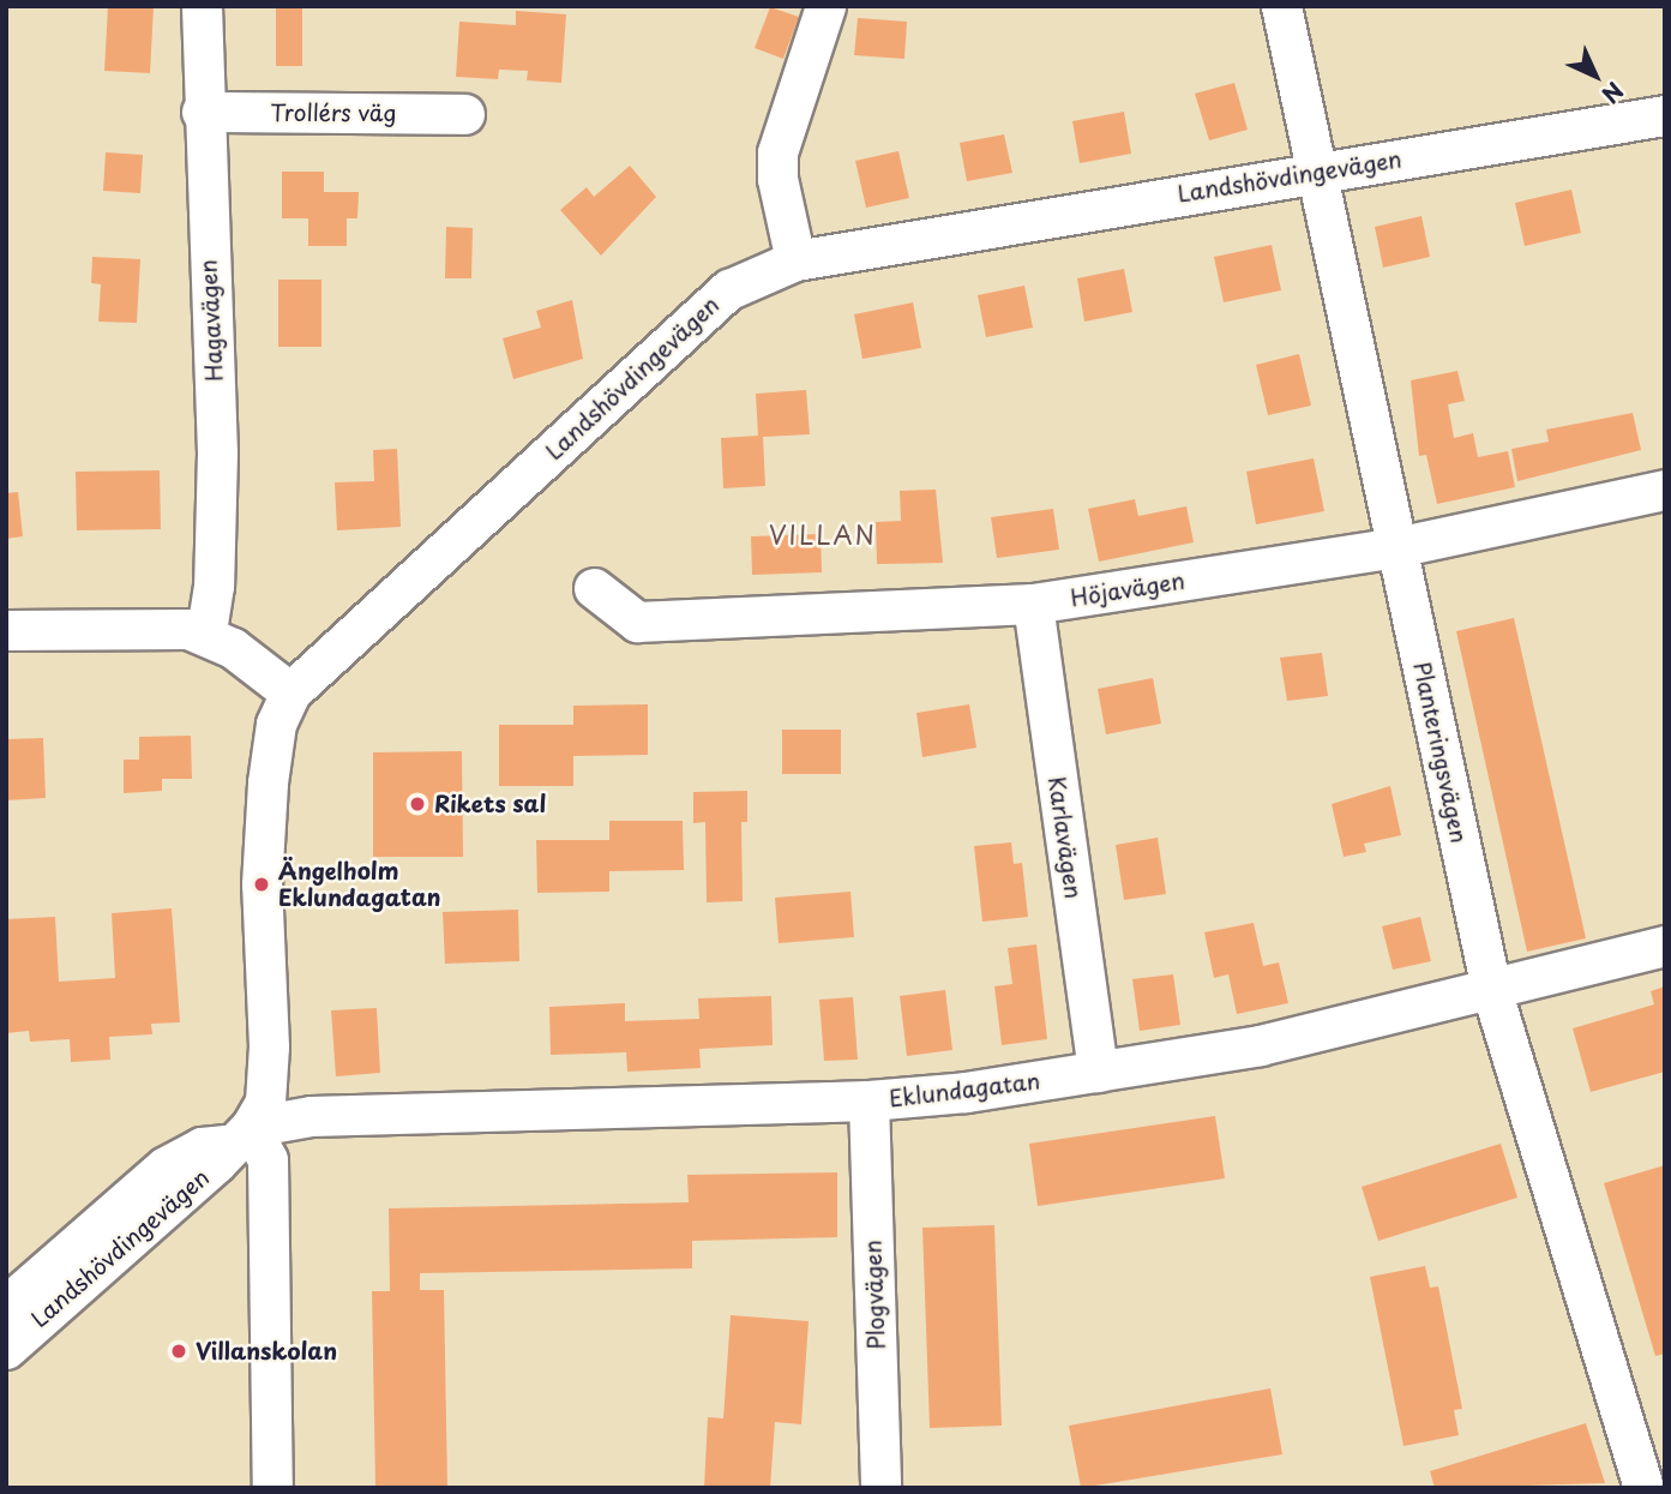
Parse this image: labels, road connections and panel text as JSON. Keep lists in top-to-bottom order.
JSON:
{
  "streets": {
    "street": [
      "Trollérs väg",
      "Landshövdingevägen",
      "Hagavägen",
      "Höjavägen",
      "Planteringsvägen",
      "Karlavägen",
      "Eklundagatan",
      "Plogvägen"
    ]
  },
  "crossings": [
    ["Trollérs väg", "Hagavägen"],
    ["Landshövdingevägen", "Planteringsvägen"],
    ["Landshövdingevägen", "Eklundagatan"],
    ["Höjavägen", "Planteringsvägen"],
    ["Höjavägen", "Karlavägen"],
    ["Planteringsvägen", "Eklundagatan"],
    ["Karlavägen", "Eklundagatan"],
    ["Eklundagatan", "Plogvägen"]
  ],
  "districts": ["VILLAN"],
  "places": ["Rikets sal", "Ängelholm Eklundagatan", "Villanskolan"],
  "north": "bottom right"
}
